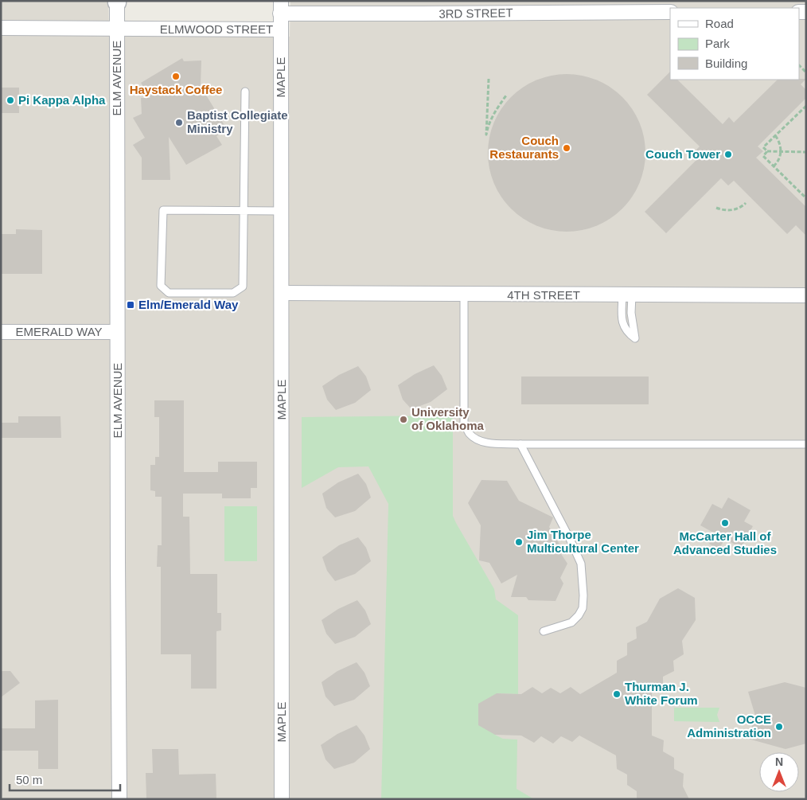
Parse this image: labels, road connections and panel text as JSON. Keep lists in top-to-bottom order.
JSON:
{
  "streets": {
    "street": [
      "3RD STREET",
      "ELMWOOD STREET",
      "MAPLE",
      "ELM AVENUE",
      "4TH STREET",
      "EMERALD WAY"
    ]
  },
  "crossings": [
    ["3RD STREET", "MAPLE"],
    ["ELMWOOD STREET", "MAPLE"],
    ["ELMWOOD STREET", "ELM AVENUE"],
    ["MAPLE", "4TH STREET"],
    ["ELM AVENUE", "EMERALD WAY"]
  ],
  "places": {
    "other": [
      "Haystack Coffee",
      "Pi Kappa Alpha",
      "Baptist Collegiate Ministry",
      "Couch Restaurants",
      "Couch Tower",
      "University of Oklahoma",
      "McCarter Hall of Advanced Studies",
      "Jim Thorpe Multicultural Center",
      "Thurman J. White Forum",
      "OCCE Administration"
    ],
    "transit": ["Elm/Emerald Way"]
  },
  "legend": ["Road", "Park", "Building"],
  "scale_bar": "50 m",
  "north": "top"
}
